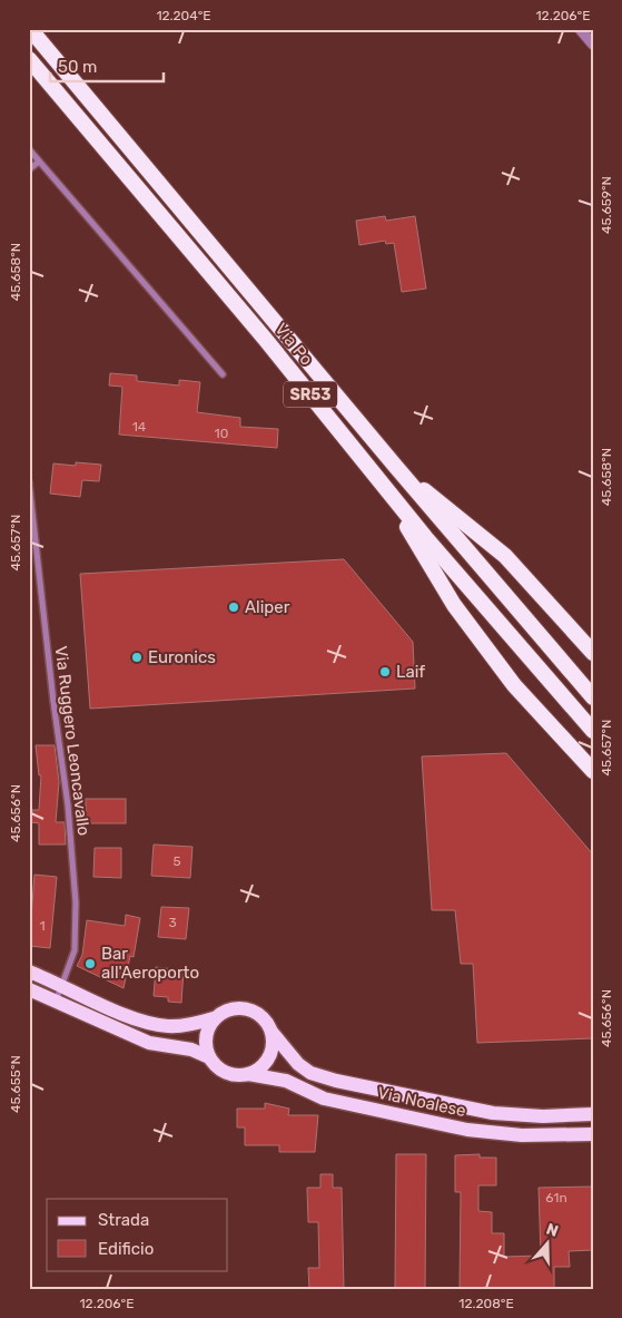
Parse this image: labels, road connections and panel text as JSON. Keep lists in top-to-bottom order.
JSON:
{
  "streets": {
    "highway": ["Via Po", "SR53"],
    "main road": ["Via Noalese"],
    "street": ["Via Ruggero Leoncavallo"]
  },
  "places": [
    "Aliper",
    "Euronics",
    "Laif",
    "Bar all'Aeroporto"
  ],
  "house_numbers": [
    "14",
    "10",
    "5",
    "3",
    "1",
    "61n"
  ],
  "legend": ["Strada", "Edificio"],
  "scale_bar": "50 m",
  "north": "top",
  "coordinates": [
    "12.204°E",
    "12.206°E",
    "45.659°N",
    "45.658°N",
    "45.657°N",
    "45.656°N",
    "45.655°N",
    "12.208°E"
  ]
}
